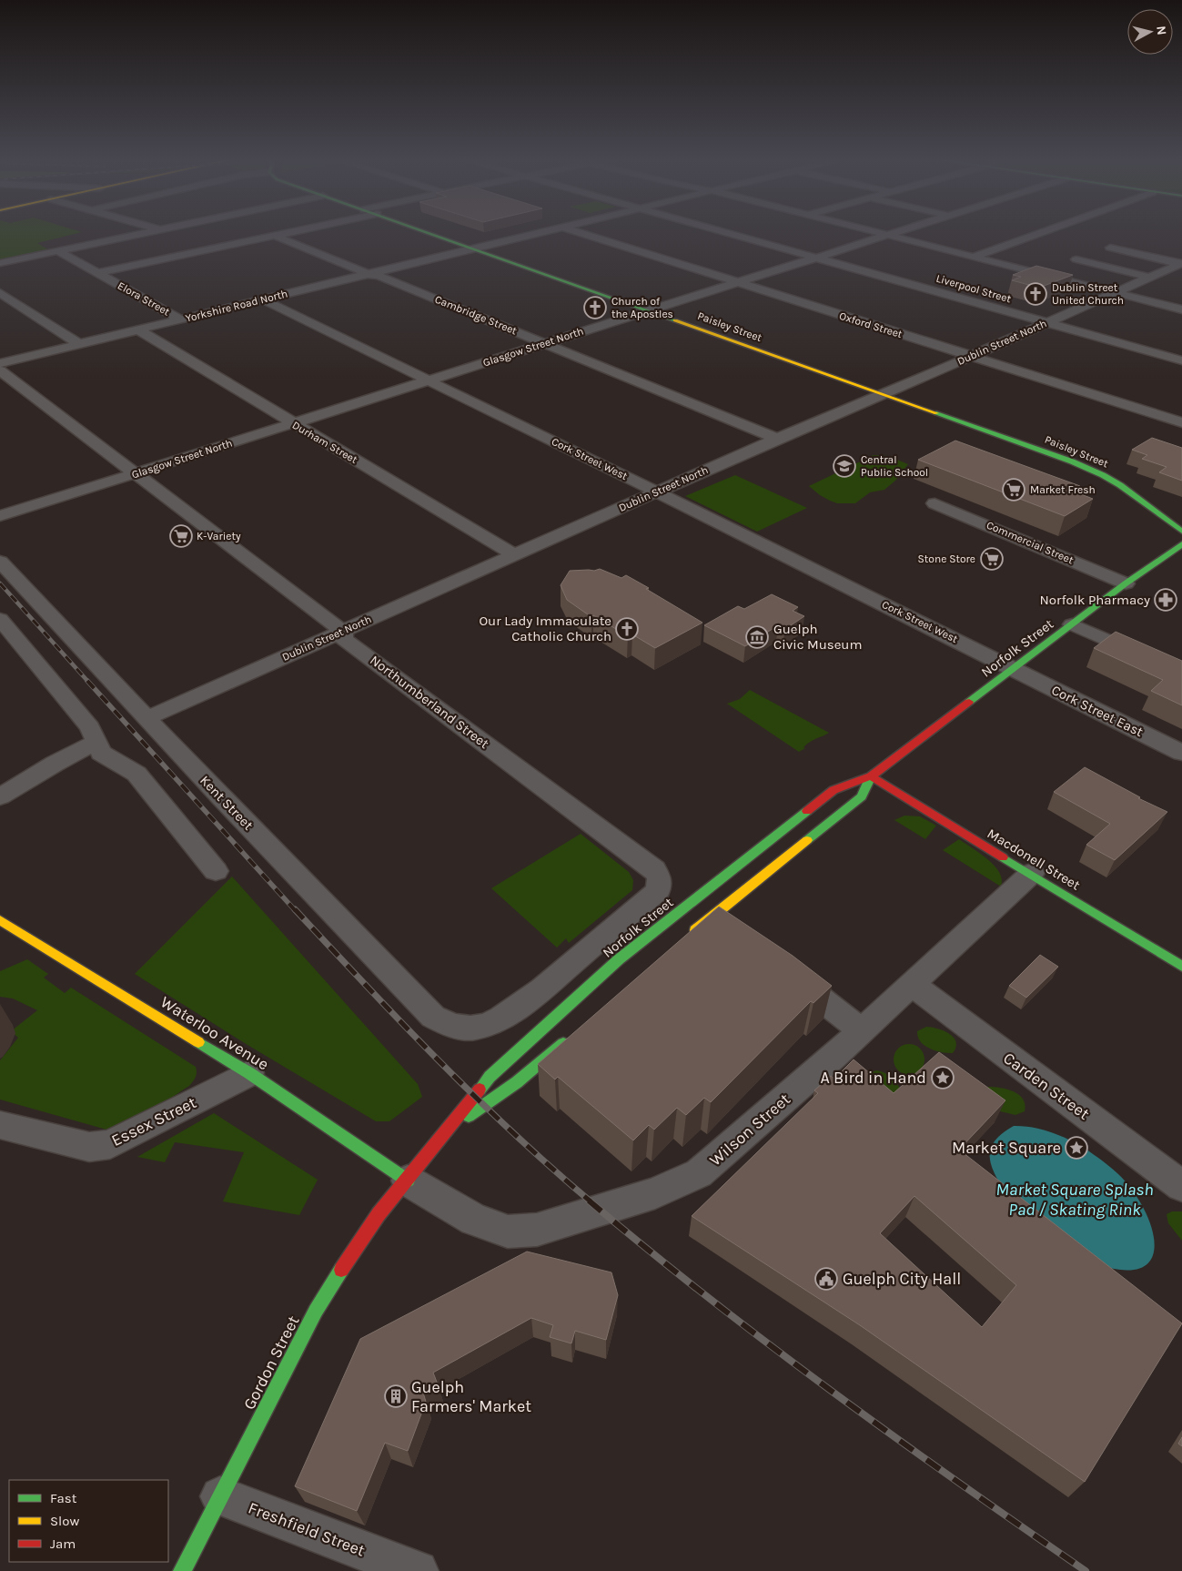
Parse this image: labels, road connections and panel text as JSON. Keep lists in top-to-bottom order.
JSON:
{
  "streets": {
    "main road": [
      "Paisley Street",
      "Norfolk Street",
      "Macdonell Street",
      "Waterloo Avenue",
      "Gordon Street"
    ],
    "street": [
      "Liverpool Street",
      "Elora Street",
      "Yorkshire Road North",
      "Cambridge Street",
      "Oxford Street",
      "Dublin Street North",
      "Glasgow Street North",
      "Durham Street",
      "Cork Street West",
      "Commercial Street",
      "Northumberland Street",
      "Cork Street East",
      "Kent Street",
      "Carden Street",
      "Essex Street",
      "Wilson Street",
      "Freshfield Street"
    ]
  },
  "crossings": [
    ["Liverpool Street", "Dublin Street North"],
    ["Liverpool Street", "Glasgow Street North"],
    ["Elora Street", "Yorkshire Road North"],
    ["Yorkshire Road North", "Cambridge Street"],
    ["Yorkshire Road North", "Paisley Street"],
    ["Yorkshire Road North", "Durham Street"],
    ["Yorkshire Road North", "Cork Street West"],
    ["Cambridge Street", "Dublin Street North"],
    ["Cambridge Street", "Glasgow Street North"],
    ["Oxford Street", "Dublin Street North"],
    ["Oxford Street", "Glasgow Street North"],
    ["Paisley Street", "Dublin Street North"],
    ["Paisley Street", "Glasgow Street North"],
    ["Dublin Street North", "Durham Street"],
    ["Dublin Street North", "Cork Street West"],
    ["Dublin Street North", "Northumberland Street"],
    ["Dublin Street North", "Kent Street"],
    ["Glasgow Street North", "Durham Street"],
    ["Glasgow Street North", "Cork Street West"],
    ["Glasgow Street North", "Northumberland Street"],
    ["Cork Street West", "Norfolk Street"],
    ["Cork Street West", "Cork Street East"],
    ["Commercial Street", "Norfolk Street"],
    ["Norfolk Street", "Cork Street East"],
    ["Norfolk Street", "Macdonell Street"],
    ["Norfolk Street", "Waterloo Avenue"],
    ["Norfolk Street", "Wilson Street"],
    ["Norfolk Street", "Gordon Street"],
    ["Northumberland Street", "Kent Street"],
    ["Macdonell Street", "Wilson Street"],
    ["Waterloo Avenue", "Essex Street"],
    ["Waterloo Avenue", "Wilson Street"],
    ["Waterloo Avenue", "Gordon Street"],
    ["Carden Street", "Wilson Street"],
    ["Wilson Street", "Gordon Street"],
    ["Gordon Street", "Freshfield Street"]
  ],
  "water": ["Market Square Splash Pad / Skating Rink"],
  "places": {
    "church": ["Dublin Street United Church", "Church of the Apostles", "Our Lady Immaculate Catholic Church"],
    "school or university": ["Central Public School"],
    "supermarket": ["Market Fresh", "K-Variety", "Stone Store"],
    "pharmacy": ["Norfolk Pharmacy"],
    "museum": ["Guelph Civic Museum"],
    "place": ["A Bird in Hand", "Market Square"],
    "public building": ["Guelph City Hall"],
    "building": ["Guelph Farmers' Market"]
  },
  "legend": ["Fast", "Slow", "Jam"],
  "north": "right"
}
